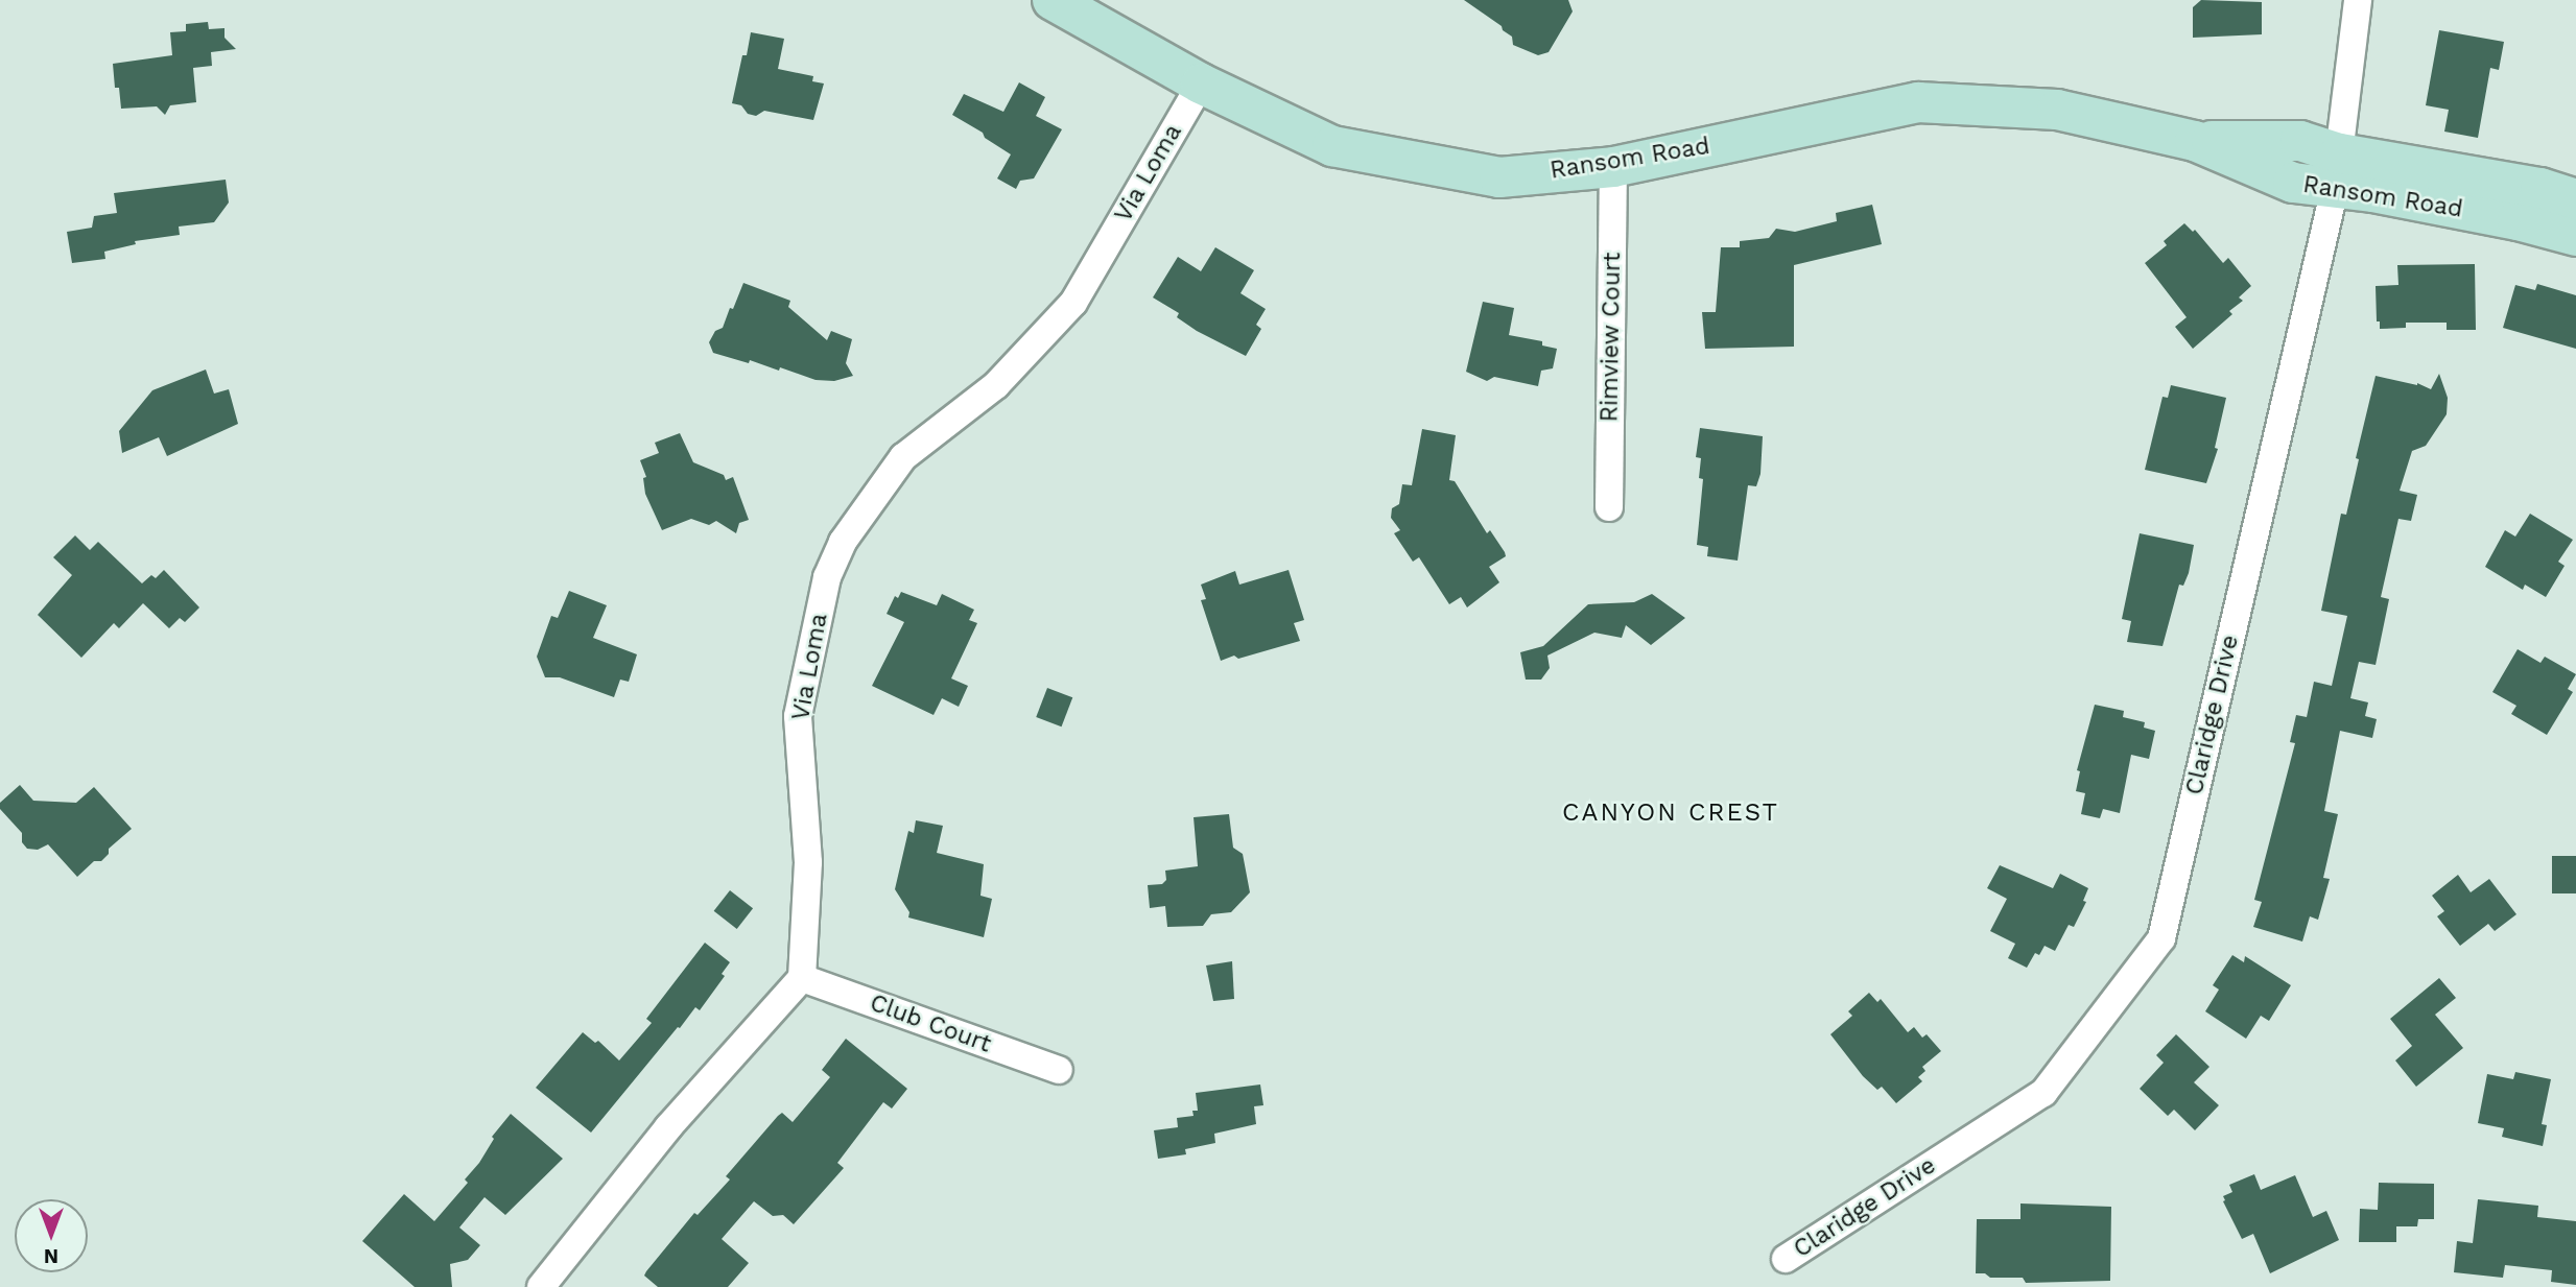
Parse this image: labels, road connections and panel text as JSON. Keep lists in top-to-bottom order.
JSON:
{
  "streets": {
    "street": [
      "Ransom Road",
      "Via Loma",
      "Rimview Court",
      "Claridge Drive",
      "Club Court"
    ]
  },
  "crossings": [
    ["Ransom Road", "Via Loma"],
    ["Ransom Road", "Rimview Court"],
    ["Ransom Road", "Claridge Drive"],
    ["Via Loma", "Club Court"]
  ],
  "districts": ["CANYON CREST"],
  "north": "bottom"
}
